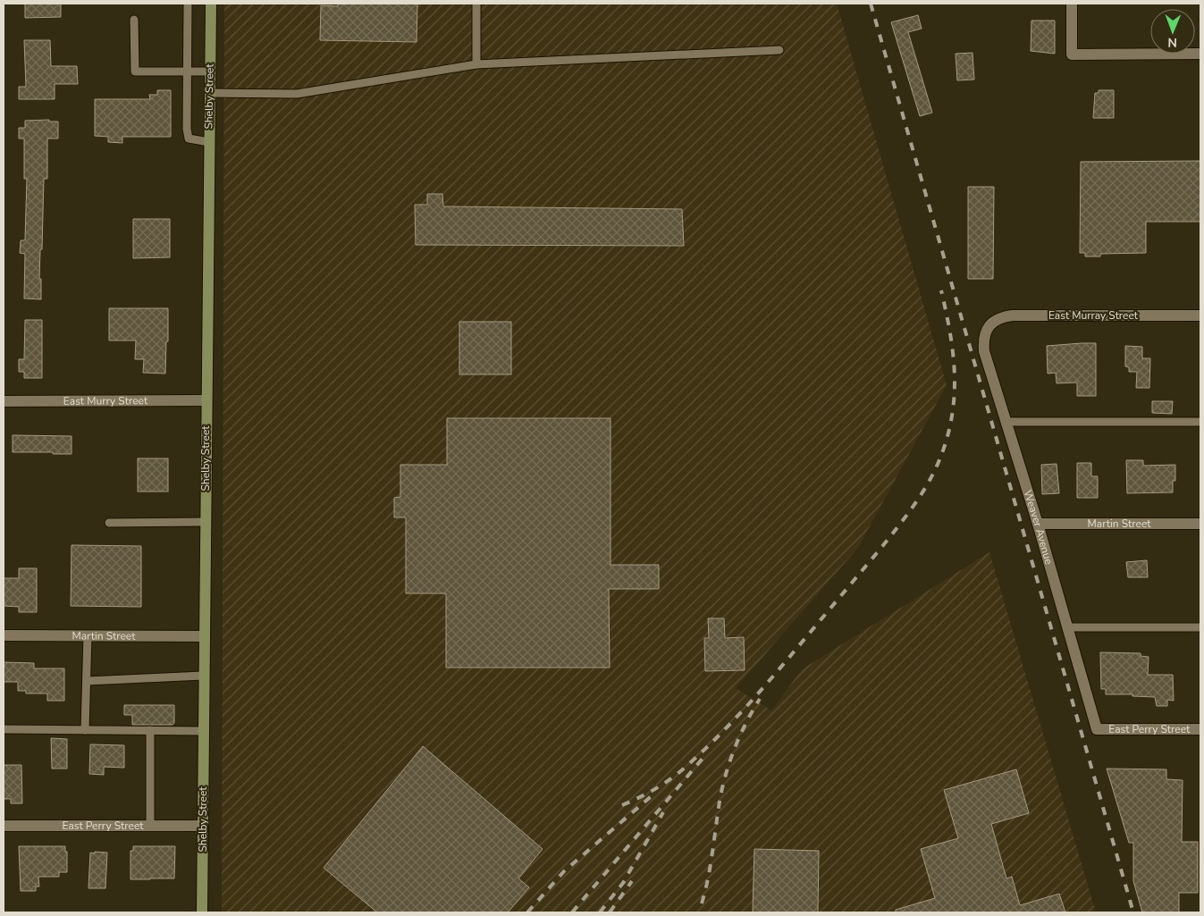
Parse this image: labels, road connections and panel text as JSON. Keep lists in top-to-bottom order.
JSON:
{
  "streets": {
    "main road": ["Shelby Street"],
    "street": [
      "East Murray Street",
      "East Murry Street",
      "Martin Street",
      "Weaver Avenue",
      "East Perry Street"
    ]
  },
  "crossings": [
    ["Shelby Street", "East Murry Street"],
    ["Shelby Street", "Martin Street"],
    ["Shelby Street", "East Perry Street"],
    ["East Murray Street", "Weaver Avenue"],
    ["Martin Street", "Weaver Avenue"],
    ["Weaver Avenue", "East Perry Street"]
  ],
  "north": "bottom"
}
